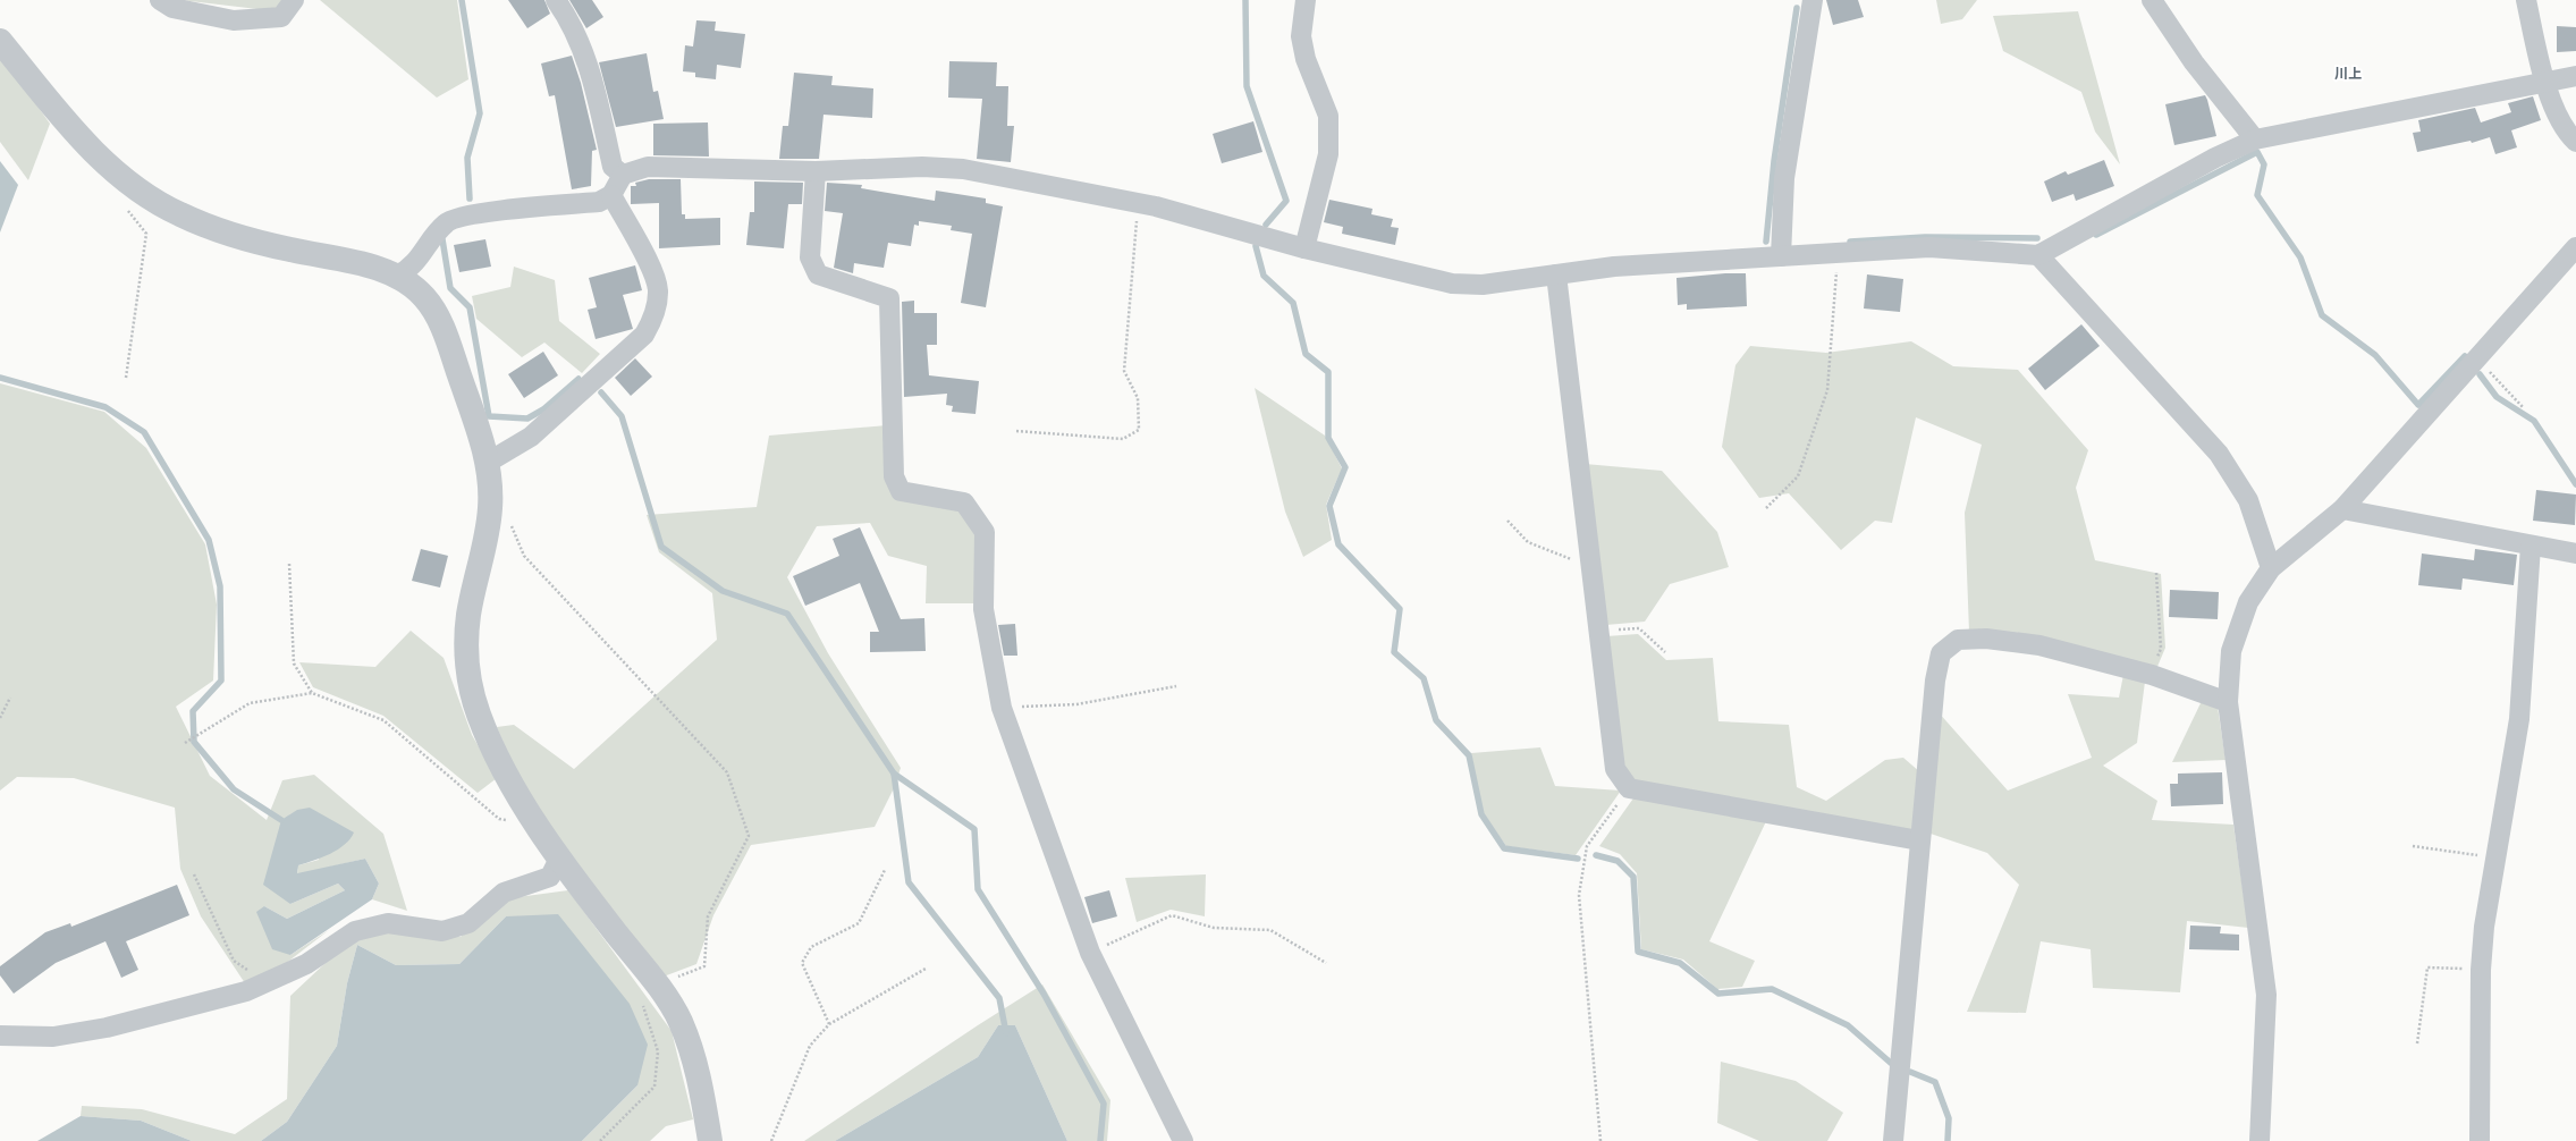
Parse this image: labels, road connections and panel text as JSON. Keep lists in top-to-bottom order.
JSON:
{
  "districts": ["川上"]
}
